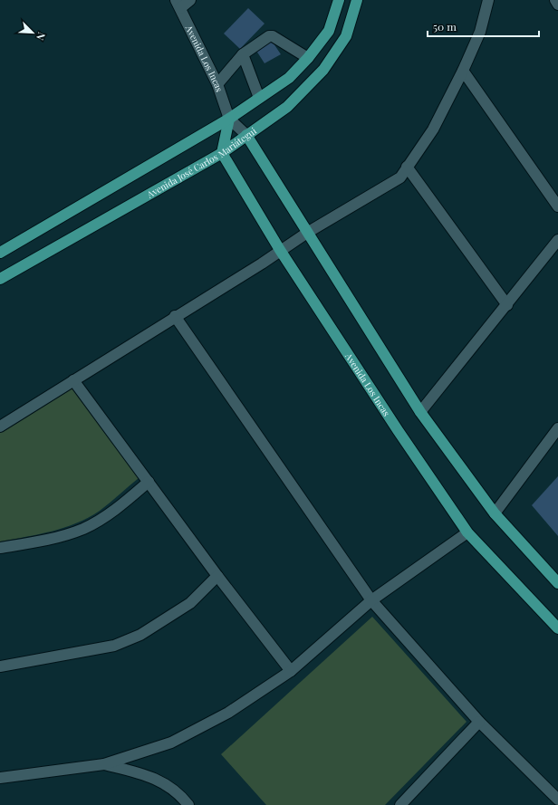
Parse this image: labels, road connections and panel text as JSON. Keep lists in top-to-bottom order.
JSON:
{
  "streets": {
    "main road": ["Avenida Los Incas", "Avenida José Carlos Mariátegui"]
  },
  "crossings": [
    ["Avenida Los Incas", "Avenida José Carlos Mariátegui"]
  ],
  "scale_bar": "50 m",
  "north": "bottom right"
}
